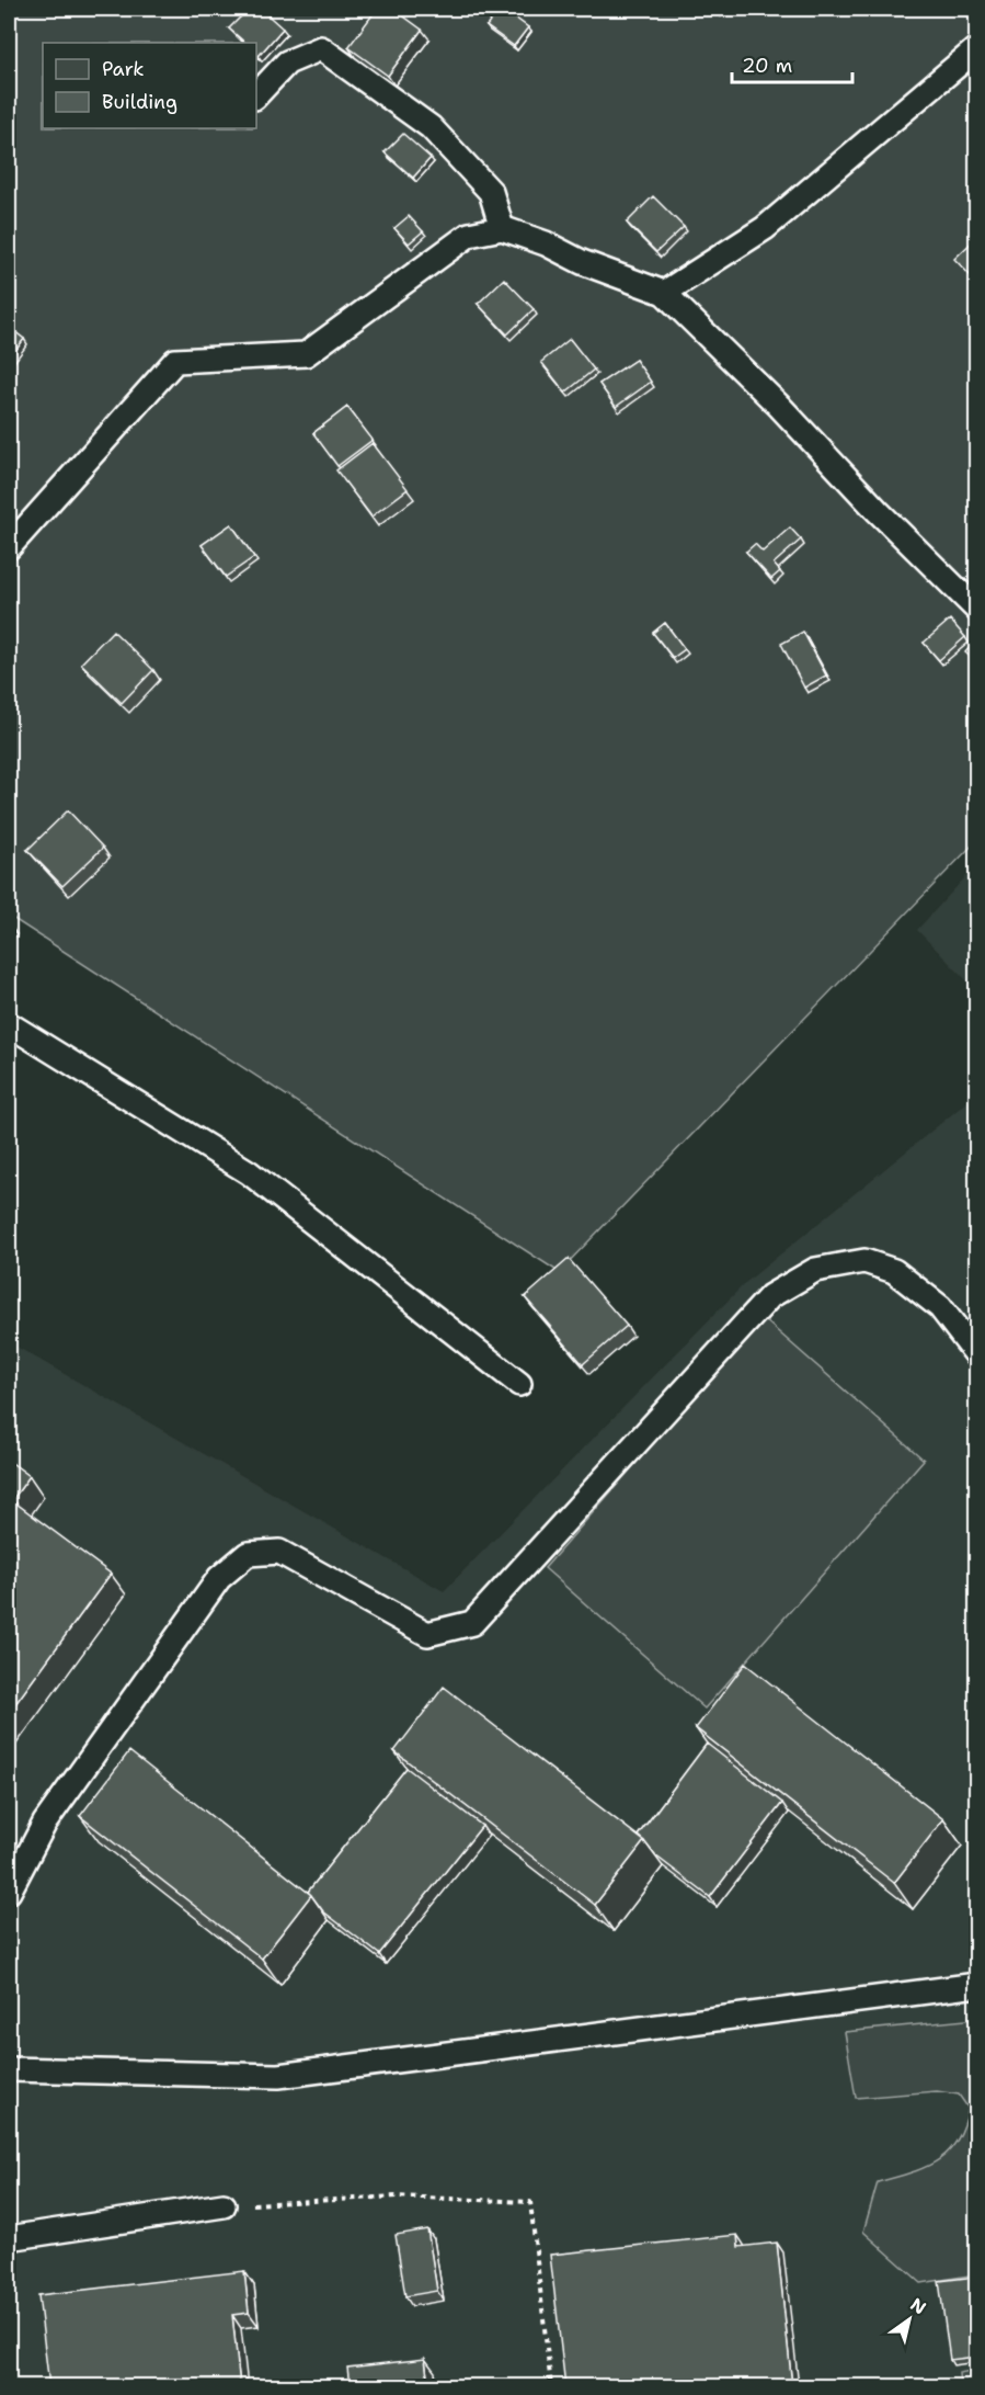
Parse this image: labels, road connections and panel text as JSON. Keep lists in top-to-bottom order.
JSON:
{
  "legend": ["Park", "Building"],
  "scale_bar": "20 m",
  "north": "top right"
}
